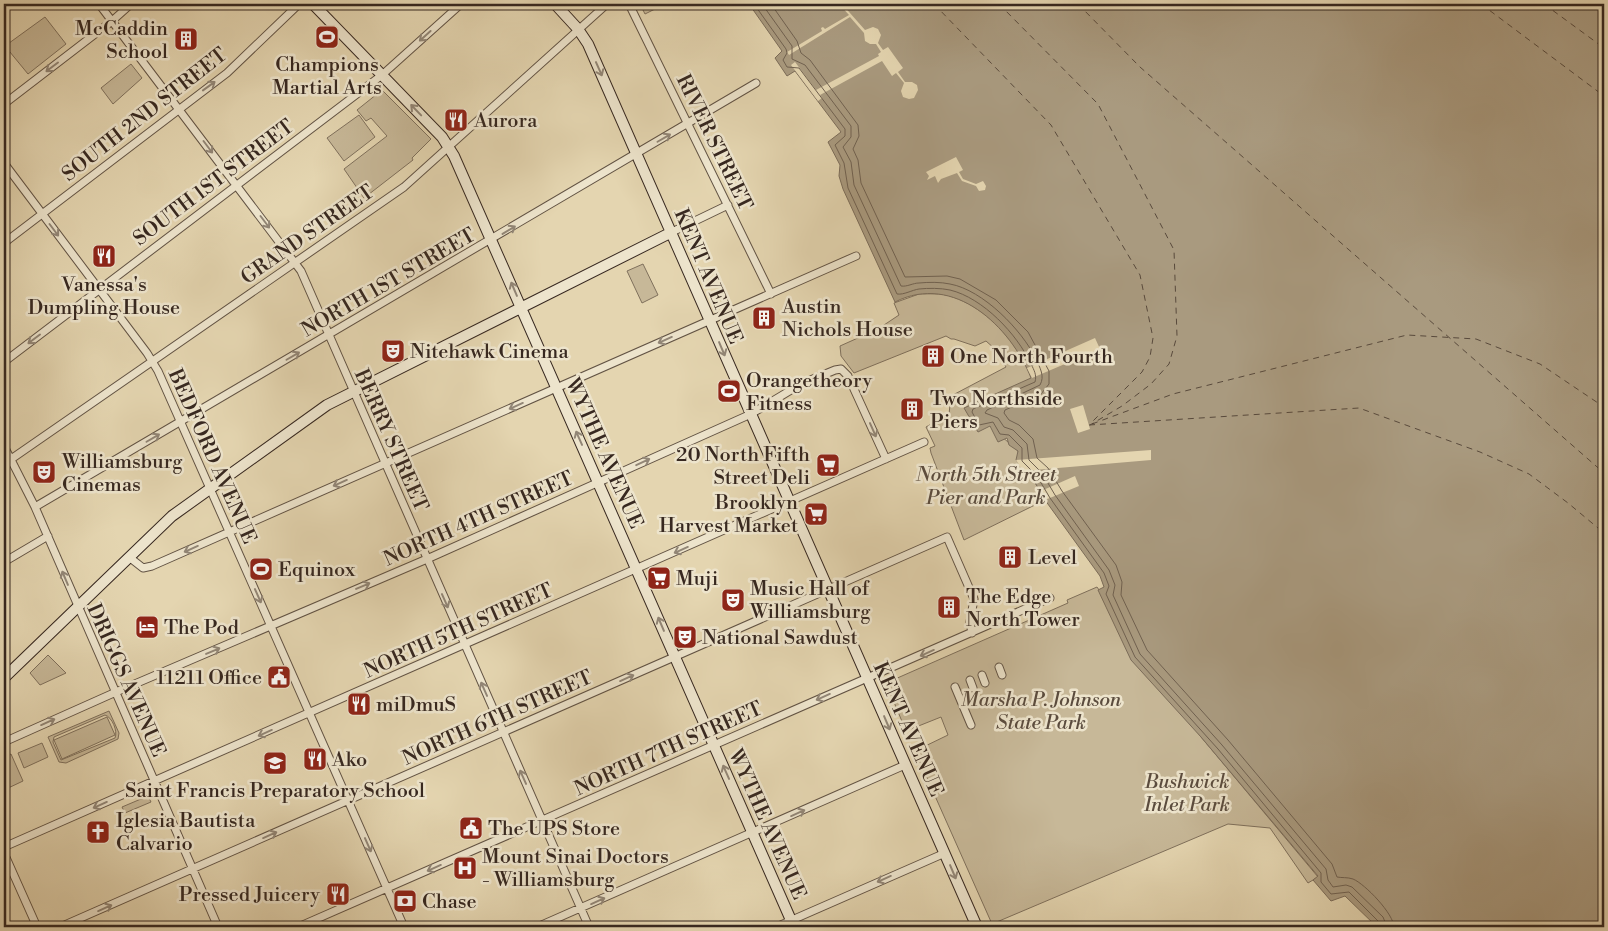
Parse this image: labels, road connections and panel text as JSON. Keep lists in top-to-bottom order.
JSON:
{
  "streets": {
    "main road": ["KENT AVENUE", "WYTHE AVENUE"],
    "street": [
      "SOUTH 2ND STREET",
      "RIVER STREET",
      "SOUTH 1ST STREET",
      "GRAND STREET",
      "NORTH 1ST STREET",
      "BERRY STREET",
      "BEDFORD AVENUE",
      "NORTH 4TH STREET",
      "NORTH 5TH STREET",
      "DRIGGS AVENUE",
      "NORTH 6TH STREET",
      "NORTH 7TH STREET"
    ]
  },
  "crossings": [
    ["SOUTH 2ND STREET", "BERRY STREET"],
    ["SOUTH 2ND STREET", "BEDFORD AVENUE"],
    ["RIVER STREET", "NORTH 1ST STREET"],
    ["SOUTH 1ST STREET", "BERRY STREET"],
    ["SOUTH 1ST STREET", "WYTHE AVENUE"],
    ["SOUTH 1ST STREET", "BEDFORD AVENUE"],
    ["GRAND STREET", "KENT AVENUE"],
    ["GRAND STREET", "BERRY STREET"],
    ["GRAND STREET", "WYTHE AVENUE"],
    ["GRAND STREET", "BEDFORD AVENUE"],
    ["GRAND STREET", "DRIGGS AVENUE"],
    ["KENT AVENUE", "NORTH 1ST STREET"],
    ["KENT AVENUE", "NORTH 4TH STREET"],
    ["KENT AVENUE", "NORTH 5TH STREET"],
    ["KENT AVENUE", "NORTH 6TH STREET"],
    ["KENT AVENUE", "NORTH 7TH STREET"],
    ["NORTH 1ST STREET", "BERRY STREET"],
    ["NORTH 1ST STREET", "WYTHE AVENUE"],
    ["NORTH 1ST STREET", "BEDFORD AVENUE"],
    ["NORTH 1ST STREET", "DRIGGS AVENUE"],
    ["BERRY STREET", "NORTH 4TH STREET"],
    ["BERRY STREET", "NORTH 5TH STREET"],
    ["BERRY STREET", "NORTH 6TH STREET"],
    ["BERRY STREET", "NORTH 7TH STREET"],
    ["WYTHE AVENUE", "NORTH 4TH STREET"],
    ["WYTHE AVENUE", "NORTH 5TH STREET"],
    ["WYTHE AVENUE", "NORTH 6TH STREET"],
    ["WYTHE AVENUE", "NORTH 7TH STREET"],
    ["BEDFORD AVENUE", "NORTH 4TH STREET"],
    ["BEDFORD AVENUE", "NORTH 5TH STREET"],
    ["BEDFORD AVENUE", "NORTH 6TH STREET"],
    ["BEDFORD AVENUE", "NORTH 7TH STREET"],
    ["NORTH 4TH STREET", "NORTH 5TH STREET"],
    ["NORTH 4TH STREET", "DRIGGS AVENUE"],
    ["NORTH 5TH STREET", "DRIGGS AVENUE"],
    ["DRIGGS AVENUE", "NORTH 6TH STREET"],
    ["NORTH 6TH STREET", "NORTH 7TH STREET"]
  ],
  "one_way": [
    "SOUTH 2ND STREET",
    "SOUTH 1ST STREET",
    "KENT AVENUE",
    "NORTH 1ST STREET",
    "WYTHE AVENUE",
    "NORTH 4TH STREET",
    "NORTH 5TH STREET",
    "NORTH 6TH STREET",
    "NORTH 7TH STREET"
  ],
  "parks": ["North 5th Street Pier and Park", "Marsha P. Johnson State Park", "Bushwick Inlet Park"],
  "places": {
    "sports": ["Champions Martial Arts", "Orangetheory Fitness", "Equinox"],
    "building": [
      "McCaddin School",
      "Austin Nichols House",
      "One North Fourth",
      "Two Northside Piers",
      "Level",
      "The Edge North Tower"
    ],
    "restaurant": [
      "Aurora",
      "Vanessa's Dumpling House",
      "miDmuS",
      "Ako",
      "Pressed Juicery"
    ],
    "theatre": [
      "Nitehawk Cinema",
      "Williamsburg Cinemas",
      "Music Hall of Williamsburg",
      "National Sawdust"
    ],
    "supermarket": ["20 North Fifth Street Deli", "Brooklyn Harvest Market", "Muji"],
    "hotel": ["The Pod"],
    "public building": ["11211 Office", "The UPS Store"],
    "school or university": ["Saint Francis Preparatory School"],
    "church": ["Iglesia Bautista Calvario"],
    "hospital": ["Mount Sinai Doctors - Williamsburg"],
    "bank": ["Chase"]
  }
}
